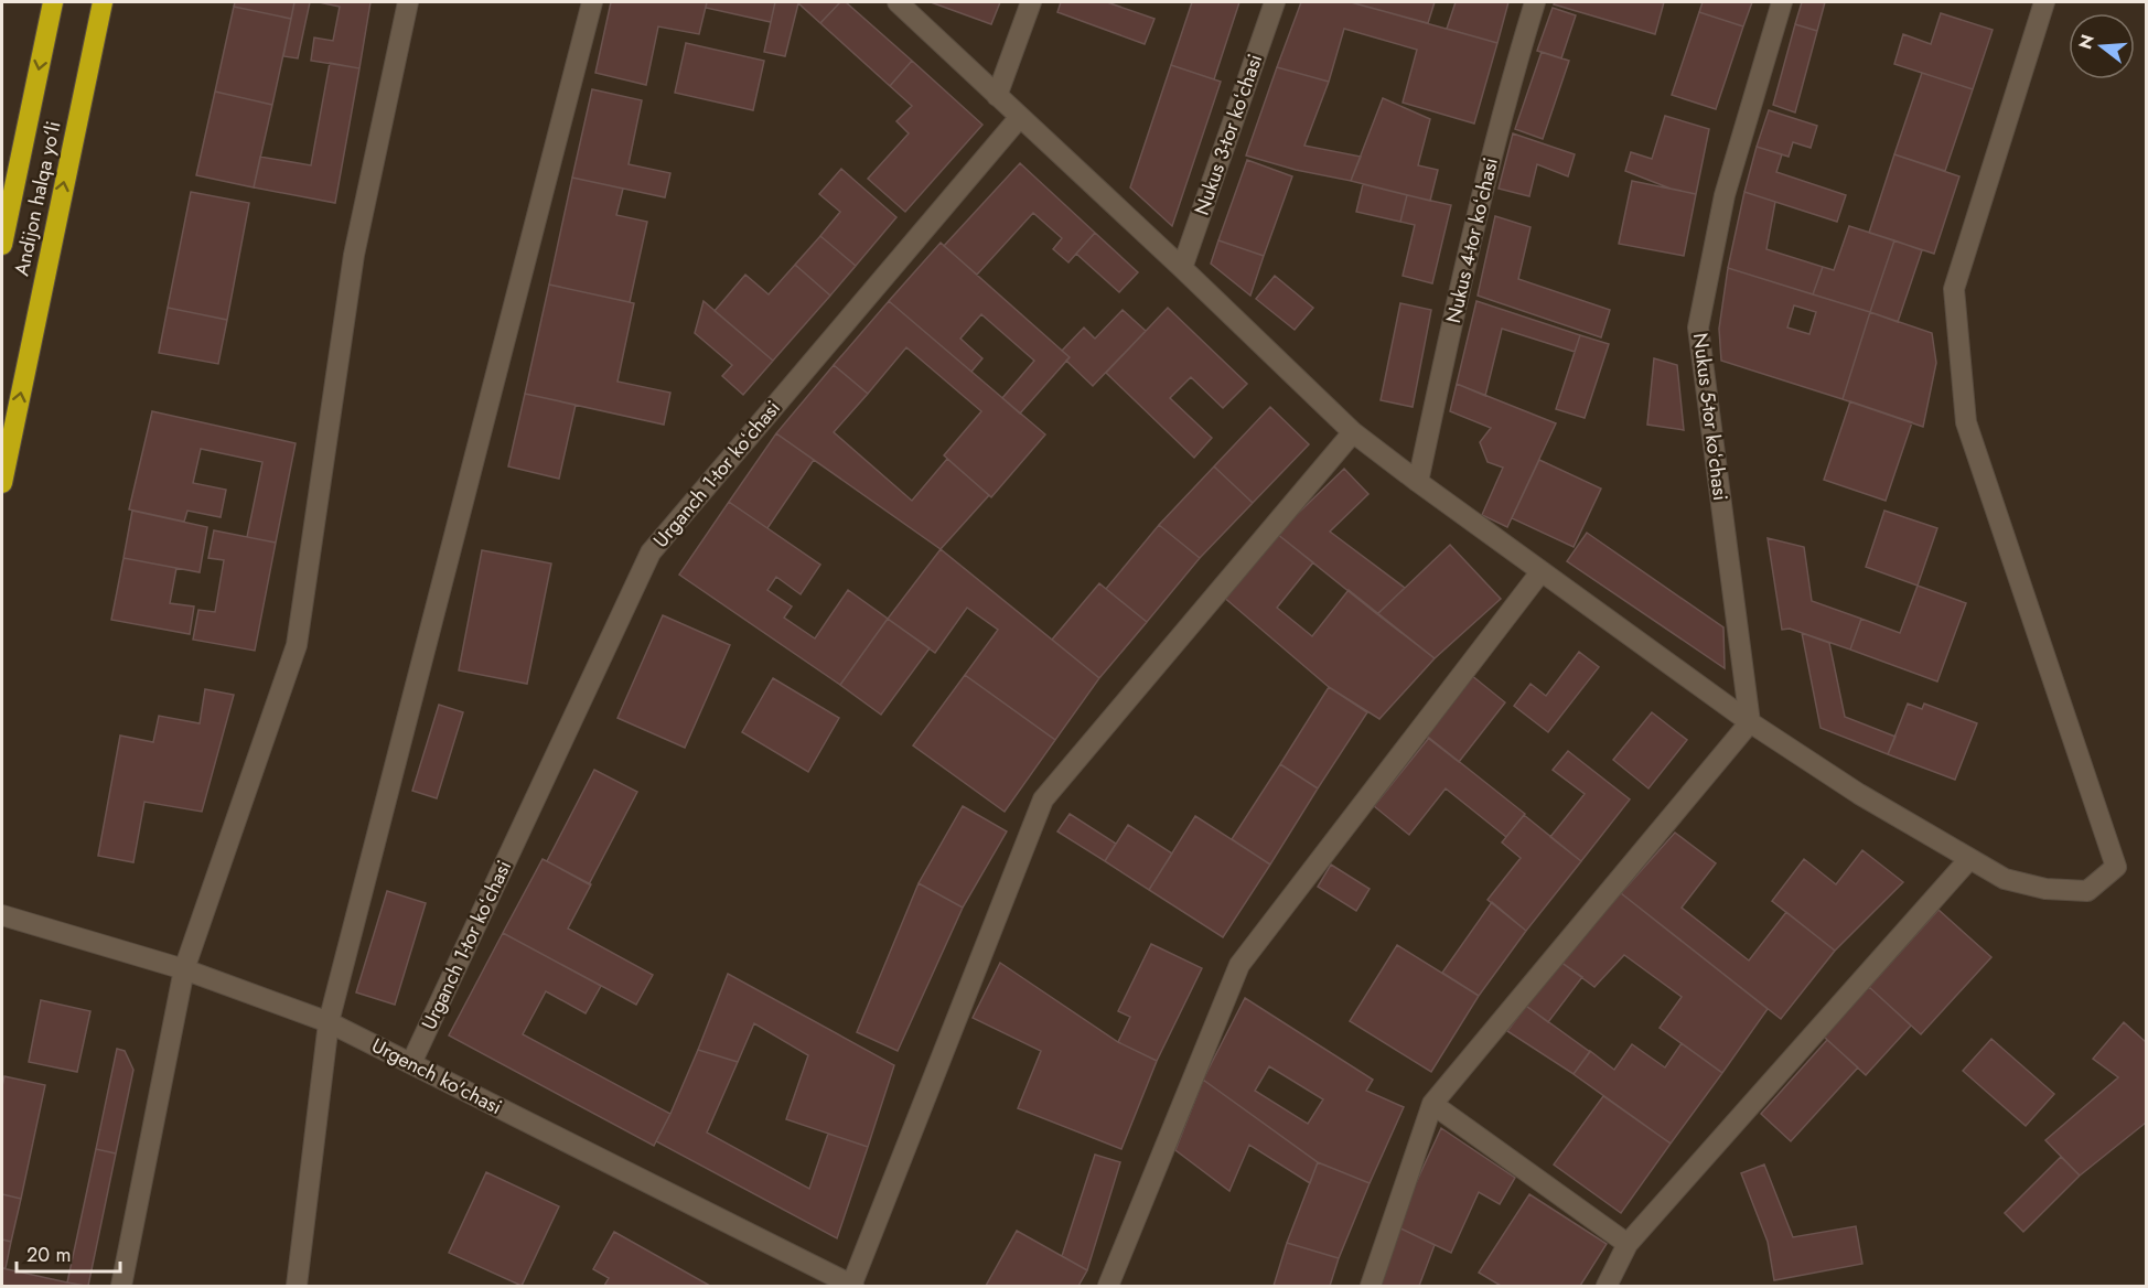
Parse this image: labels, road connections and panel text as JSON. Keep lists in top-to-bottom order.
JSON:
{
  "streets": {
    "highway": ["Andijon halqa yo‘li"],
    "street": [
      "Nukus 3-tor koʻchasi",
      "Nukus 4-tor koʻchasi",
      "Nukus 5-tor koʻchasi",
      "Urganch 1-tor koʻchasi",
      "Urgench ko'chasi"
    ]
  },
  "crossings": [
    ["Urganch 1-tor koʻchasi", "Urgench ko'chasi"]
  ],
  "scale_bar": "20 m",
  "north": "left"
}
